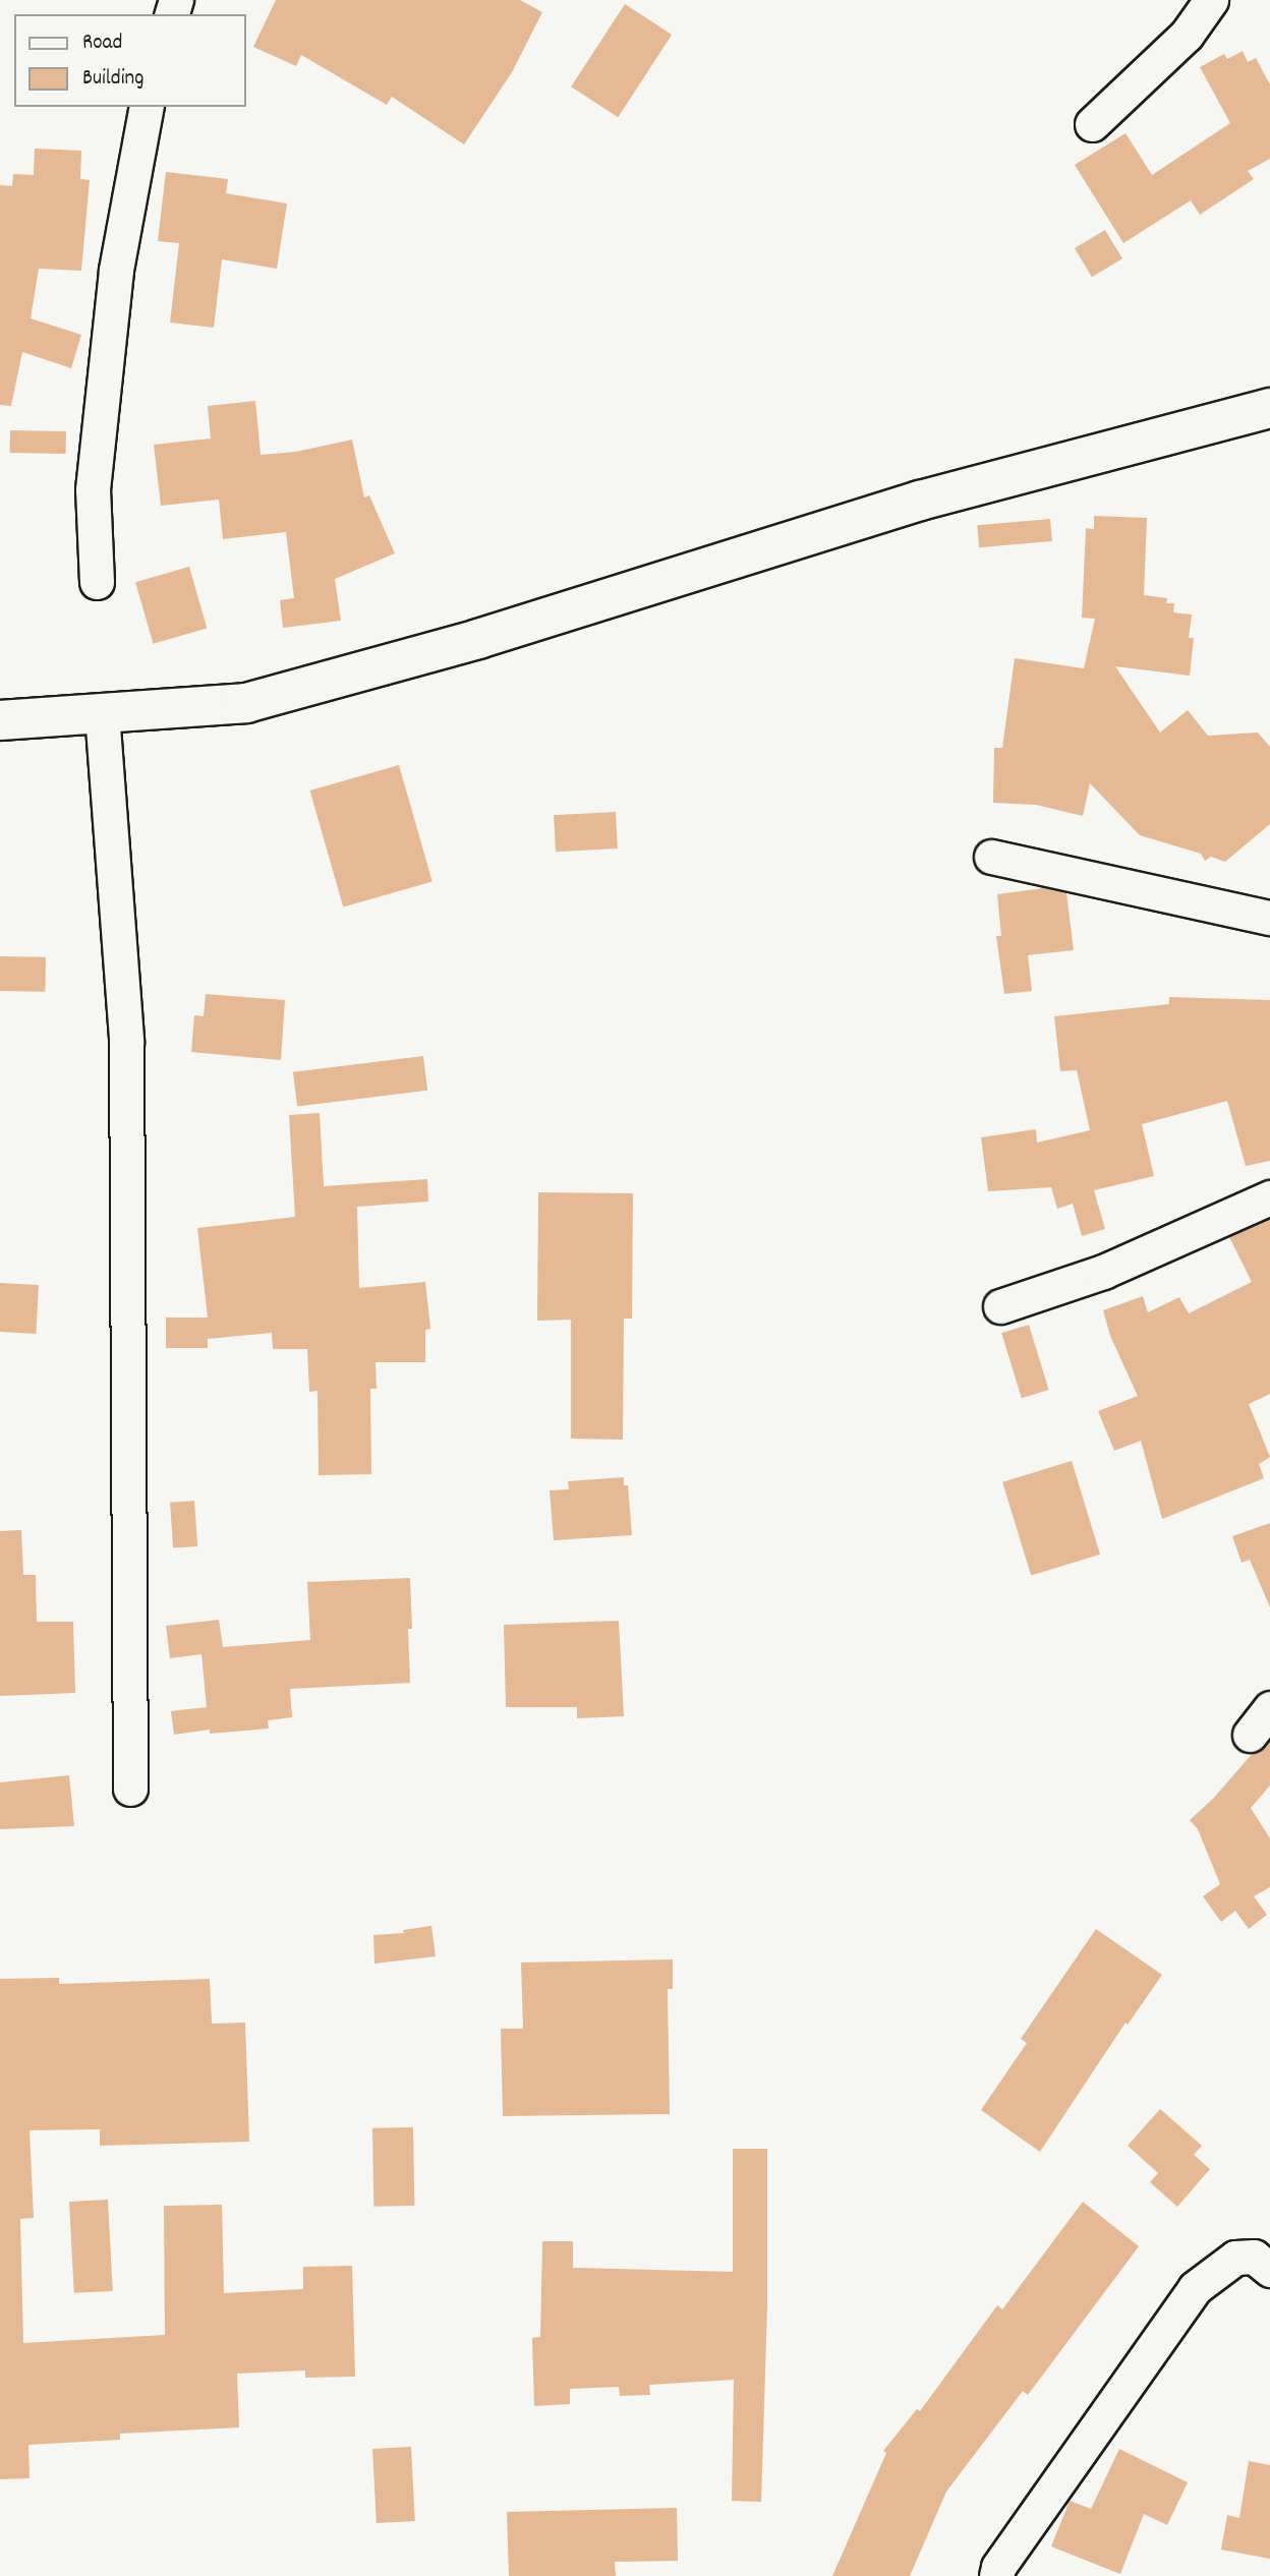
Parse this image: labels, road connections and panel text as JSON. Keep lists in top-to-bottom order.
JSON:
{
  "legend": ["Road", "Building"]
}
